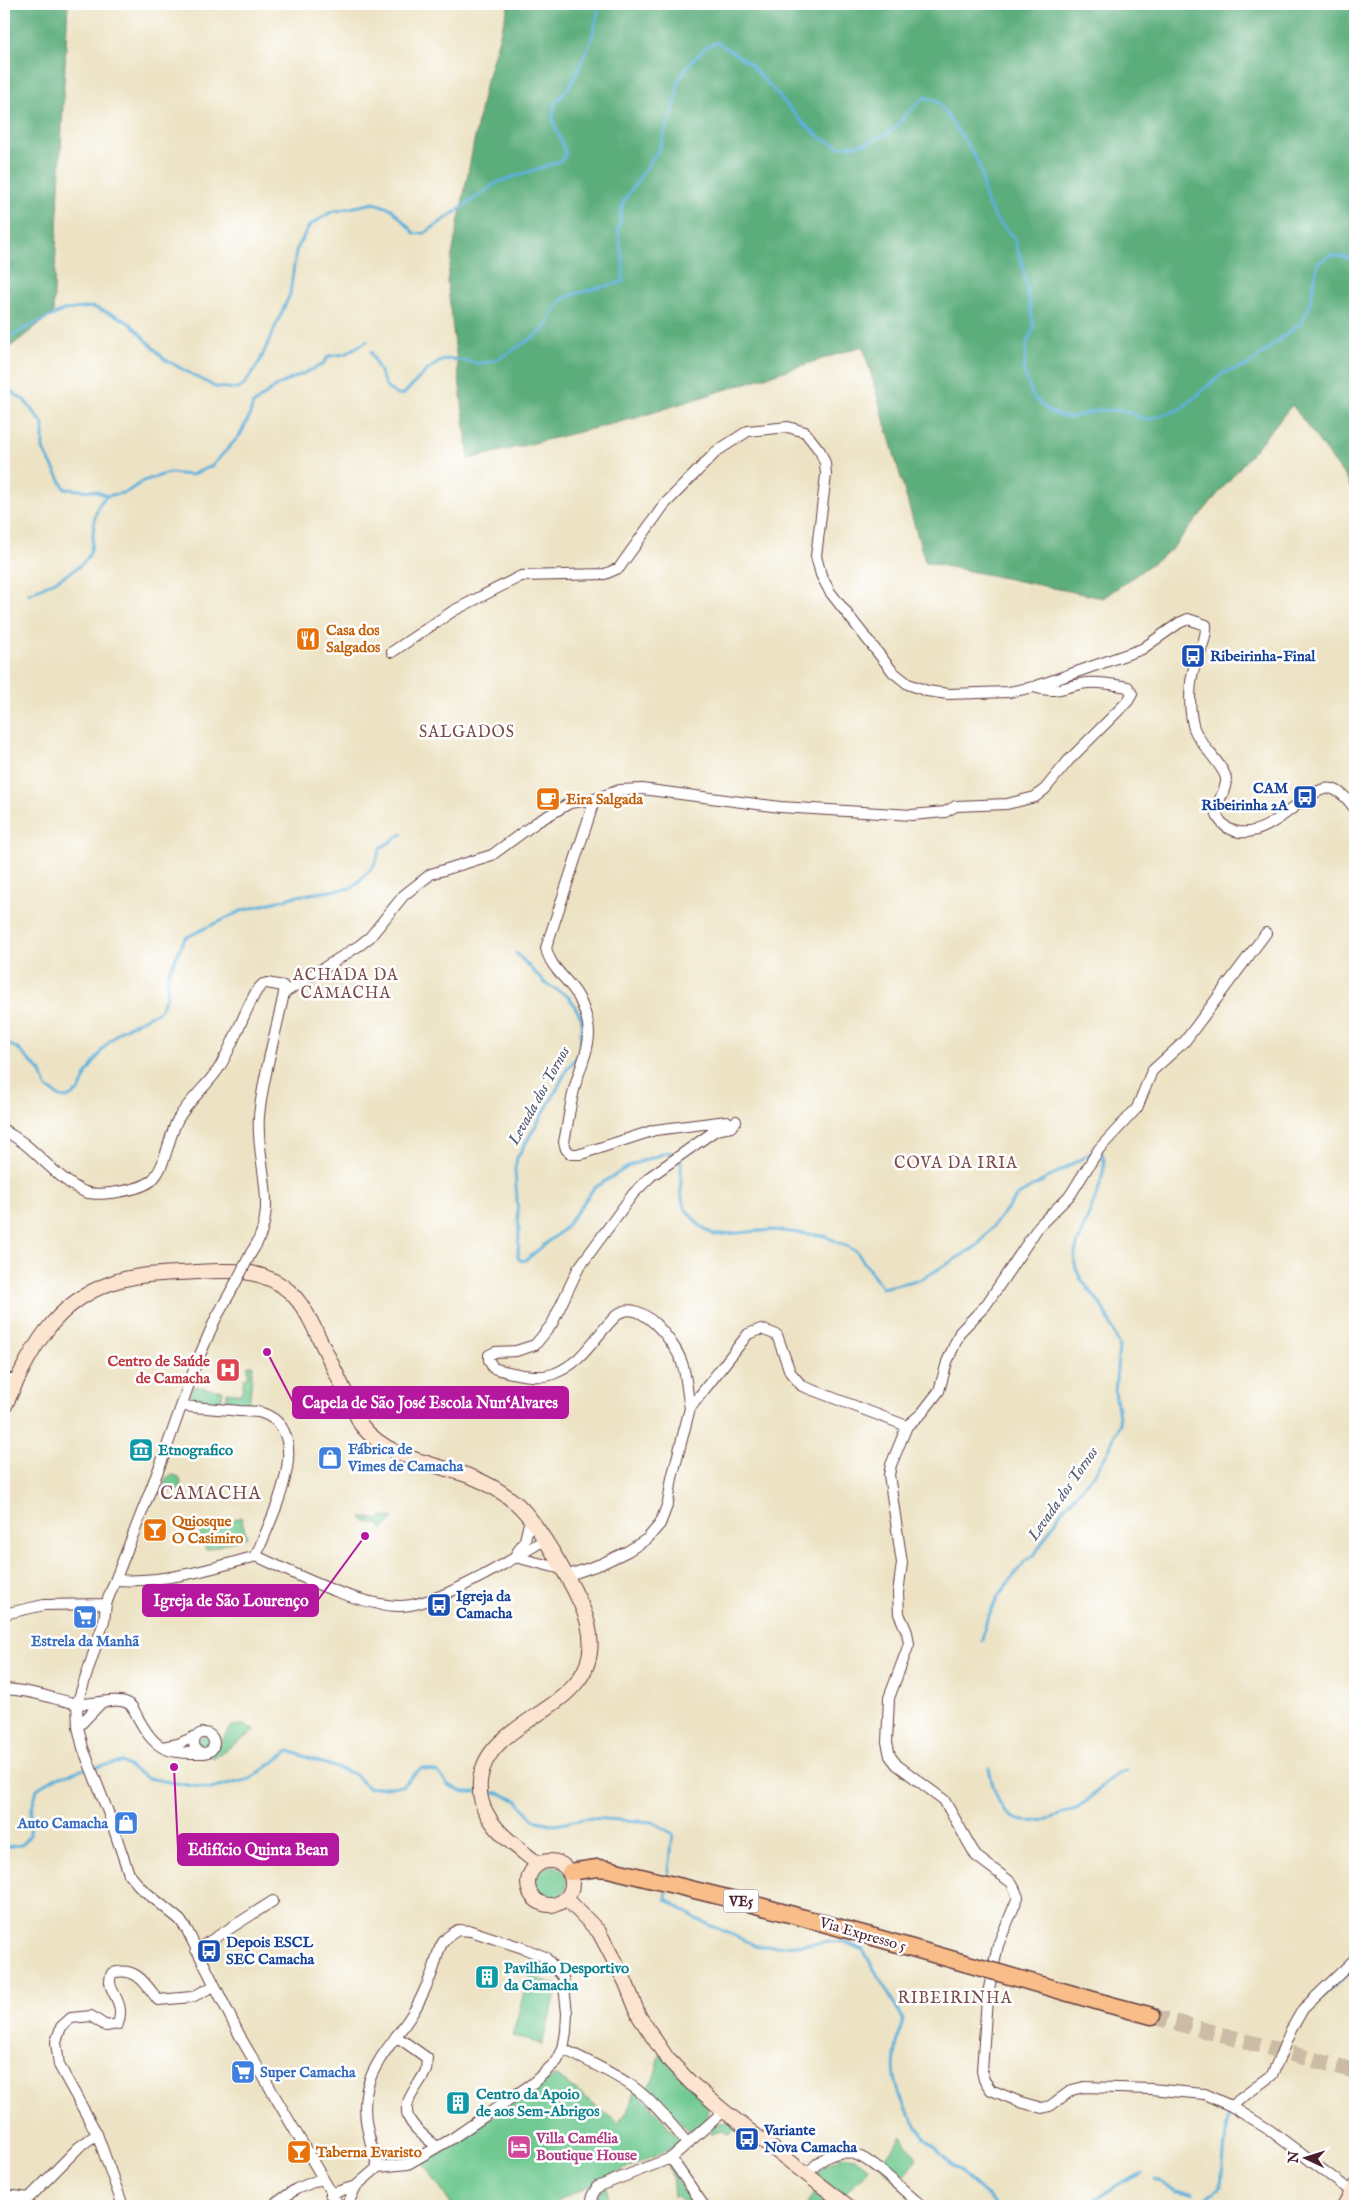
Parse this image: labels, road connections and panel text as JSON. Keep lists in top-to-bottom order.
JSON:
{
  "streets": {
    "main road": ["VE5", "Via Expresso 5"]
  },
  "districts": [
    "SALGADOS",
    "ACHADA DA CAMACHA",
    "COVA DA IRIA",
    "CAMACHA",
    "RIBEIRINHA"
  ],
  "water": ["Levada dos Tornos"],
  "places": {
    "restaurant": ["Casa dos Salgados"],
    "bus stop": [
      "Ribeirinha-Final",
      "CAM Ribeirinha 2A",
      "Igreja da Camacha",
      "Depois ESCL SEC Camacha",
      "Variante Nova Camacha"
    ],
    "cafe": ["Eira Salgada"],
    "other": ["Capela de São José Escola Nun‘Alvares", "Igreja de São Lourenço", "Edifício Quinta Bean"],
    "hospital": ["Centro de Saúde de Camacha"],
    "museum": ["Etnografico"],
    "shop": ["Fábrica de Vimes de Camacha", "Auto Camacha"],
    "bar": ["Quiosque O Casimiro", "Taberna Evaristo"],
    "supermarket": ["Estrela da Manhã", "Super Camacha"],
    "building": ["Pavilhão Desportivo da Camacha", "Centro da Apoio de aos Sem-Abrigos"],
    "hotel": ["Villa Camélia Boutique House"]
  },
  "north": "left"
}
